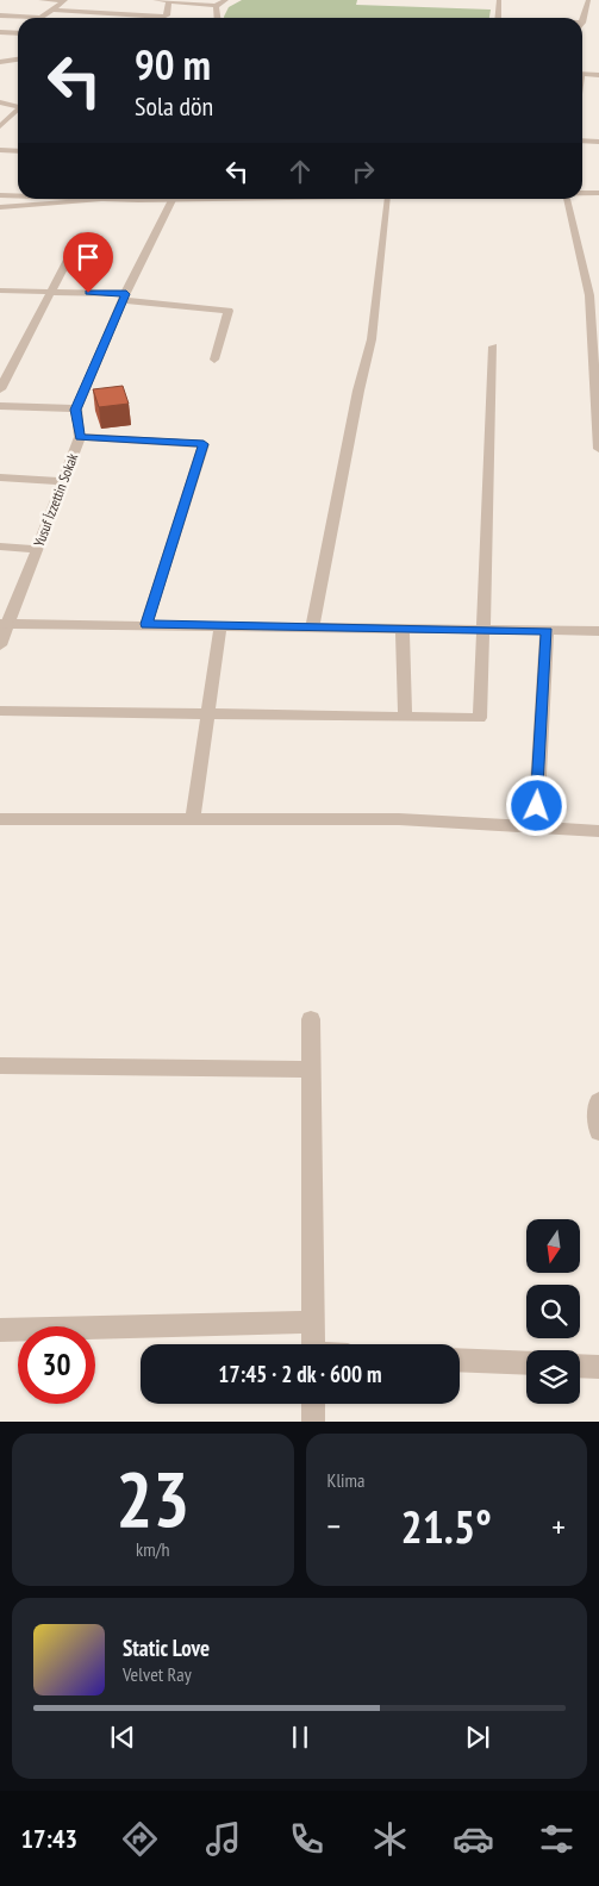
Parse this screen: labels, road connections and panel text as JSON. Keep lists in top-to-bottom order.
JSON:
{
  "streets": {
    "street": ["Yusuf İzzettin Sokak"]
  },
  "north": "bottom",
  "page": {
    "turn": ["90 m", "Sola dön"],
    "limit": "30",
    "trip": "17:45 · 2 dk · 600 m",
    "tile": [
      ["23", "km/h"],
      "Klima"
    ],
    "heat": ["−", "21.5°", "+"],
    "song": ["Static Love", "Velvet Ray"],
    "tabs": "17:43"
  }
}
